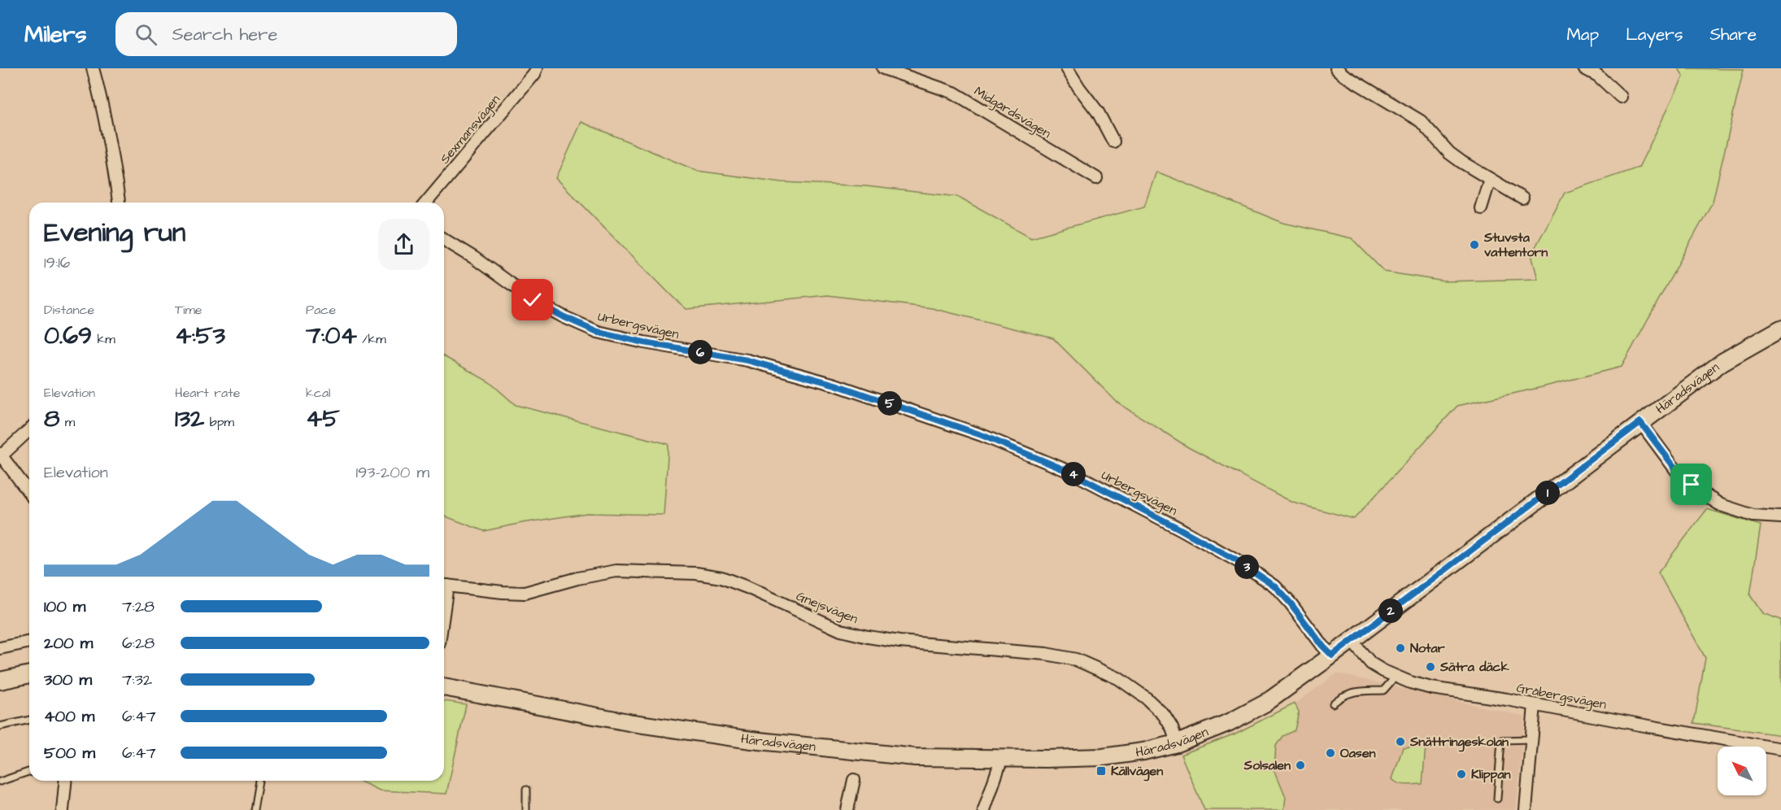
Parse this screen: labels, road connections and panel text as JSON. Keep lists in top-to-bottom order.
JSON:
{
  "streets": {
    "street": [
      "Midgårdsvägen",
      "Sexmansvägen",
      "Urbergsvägen",
      "Häradsvägen",
      "Gnejsvägen",
      "Gråbergsvägen"
    ]
  },
  "crossings": [
    ["Urbergsvägen", "Häradsvägen"],
    ["Häradsvägen", "Gnejsvägen"],
    ["Häradsvägen", "Gråbergsvägen"]
  ],
  "places": {
    "other": [
      "Stuvsta vattentorn",
      "Notar",
      "Sätra däck",
      "Snättringeskolan",
      "Oasen",
      "Solsalen",
      "Klippan"
    ],
    "transit": ["Källvägen"]
  },
  "north": "top left",
  "page": {
    "header": "Milers",
    "search": "Search here",
    "nav": ["Map", "Layers", "Share"],
    "heading": ["Evening run", "19:16"],
    "stats": [
      ["Distance", "0.69 km"],
      ["Time", "4:53"],
      ["Pace", "7:04 /km"],
      ["Elevation", "8 m"],
      ["Heart rate", "132 bpm"],
      ["kcal", "45"]
    ],
    "pins": [
      "6",
      "5",
      "4",
      "1",
      "3",
      "2"
    ],
    "chart": ["Elevation", "193–200 m"],
    "list": [
      {
        "name": "100 m",
        "note": "7:28"
      },
      {
        "name": "200 m",
        "note": "6:28"
      },
      {
        "name": "300 m",
        "note": "7:32"
      },
      {
        "name": "400 m",
        "note": "6:47"
      },
      {
        "name": "500 m",
        "note": "6:47"
      }
    ]
  }
}
